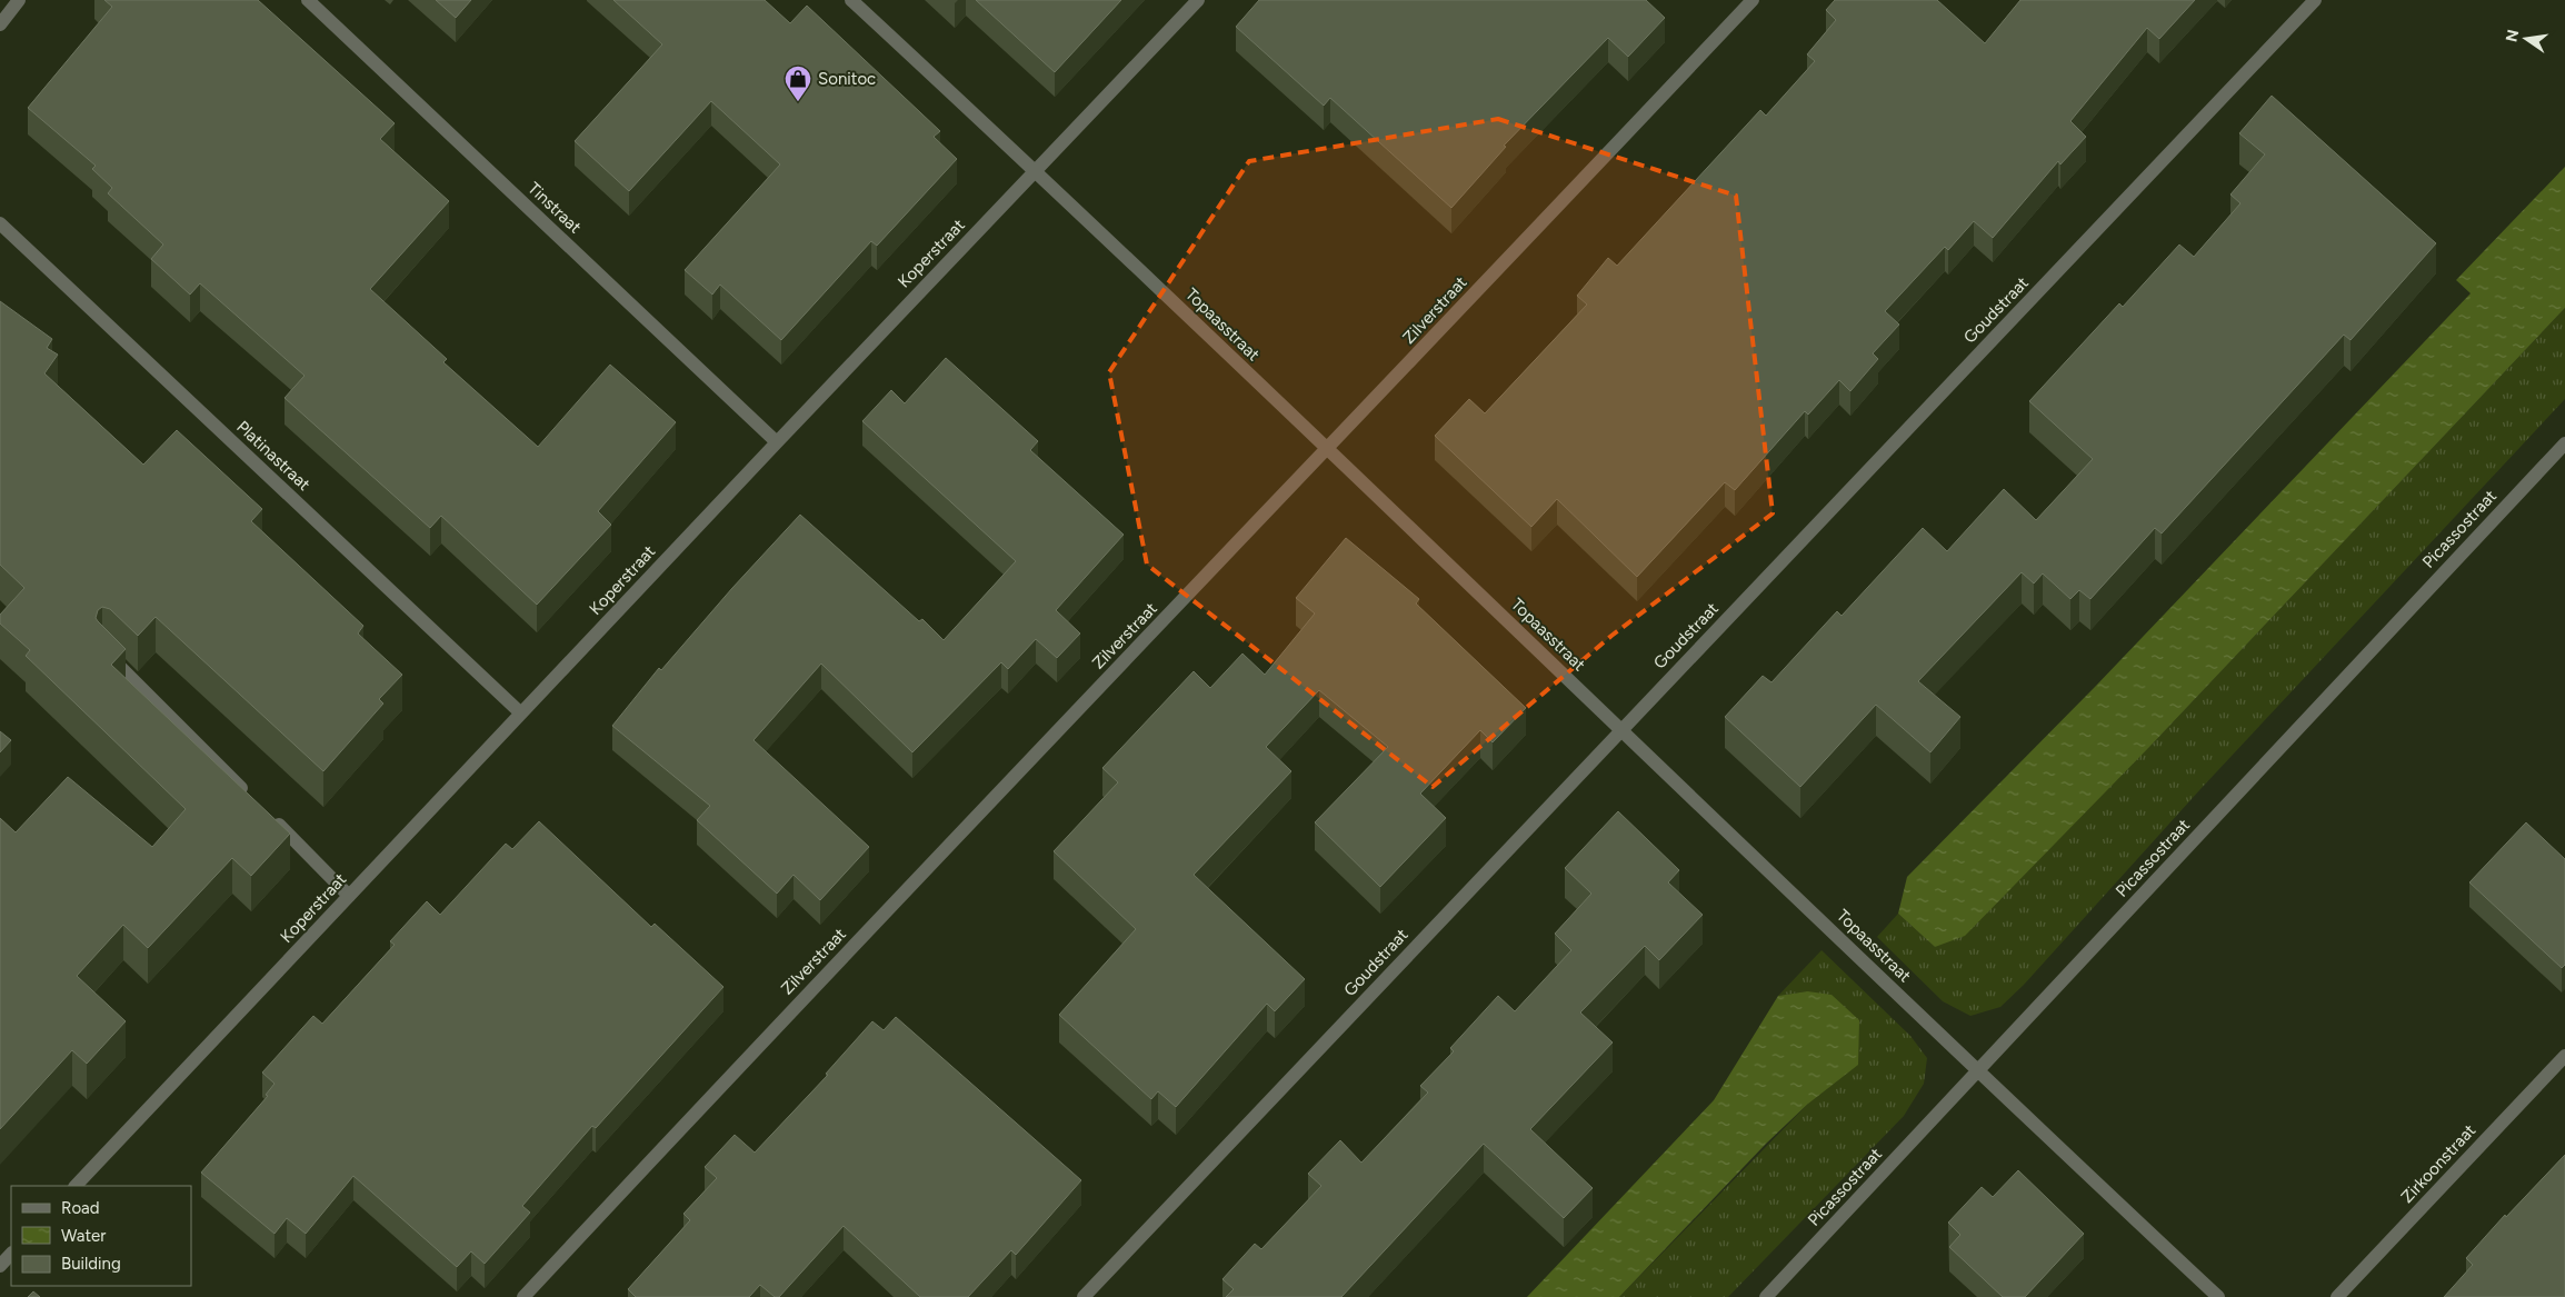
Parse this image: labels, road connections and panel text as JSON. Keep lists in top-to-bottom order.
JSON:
{
  "streets": {
    "street": [
      "Tinstraat",
      "Koperstraat",
      "Zilverstraat",
      "Goudstraat",
      "Topaasstraat",
      "Platinastraat",
      "Picassostraat",
      "Zirkoonstraat"
    ]
  },
  "crossings": [
    ["Tinstraat", "Koperstraat"],
    ["Koperstraat", "Topaasstraat"],
    ["Koperstraat", "Platinastraat"],
    ["Zilverstraat", "Topaasstraat"],
    ["Goudstraat", "Topaasstraat"],
    ["Topaasstraat", "Picassostraat"]
  ],
  "places": {
    "shop": ["Sonitoc"]
  },
  "legend": ["Road", "Water", "Building"],
  "north": "left"
}
